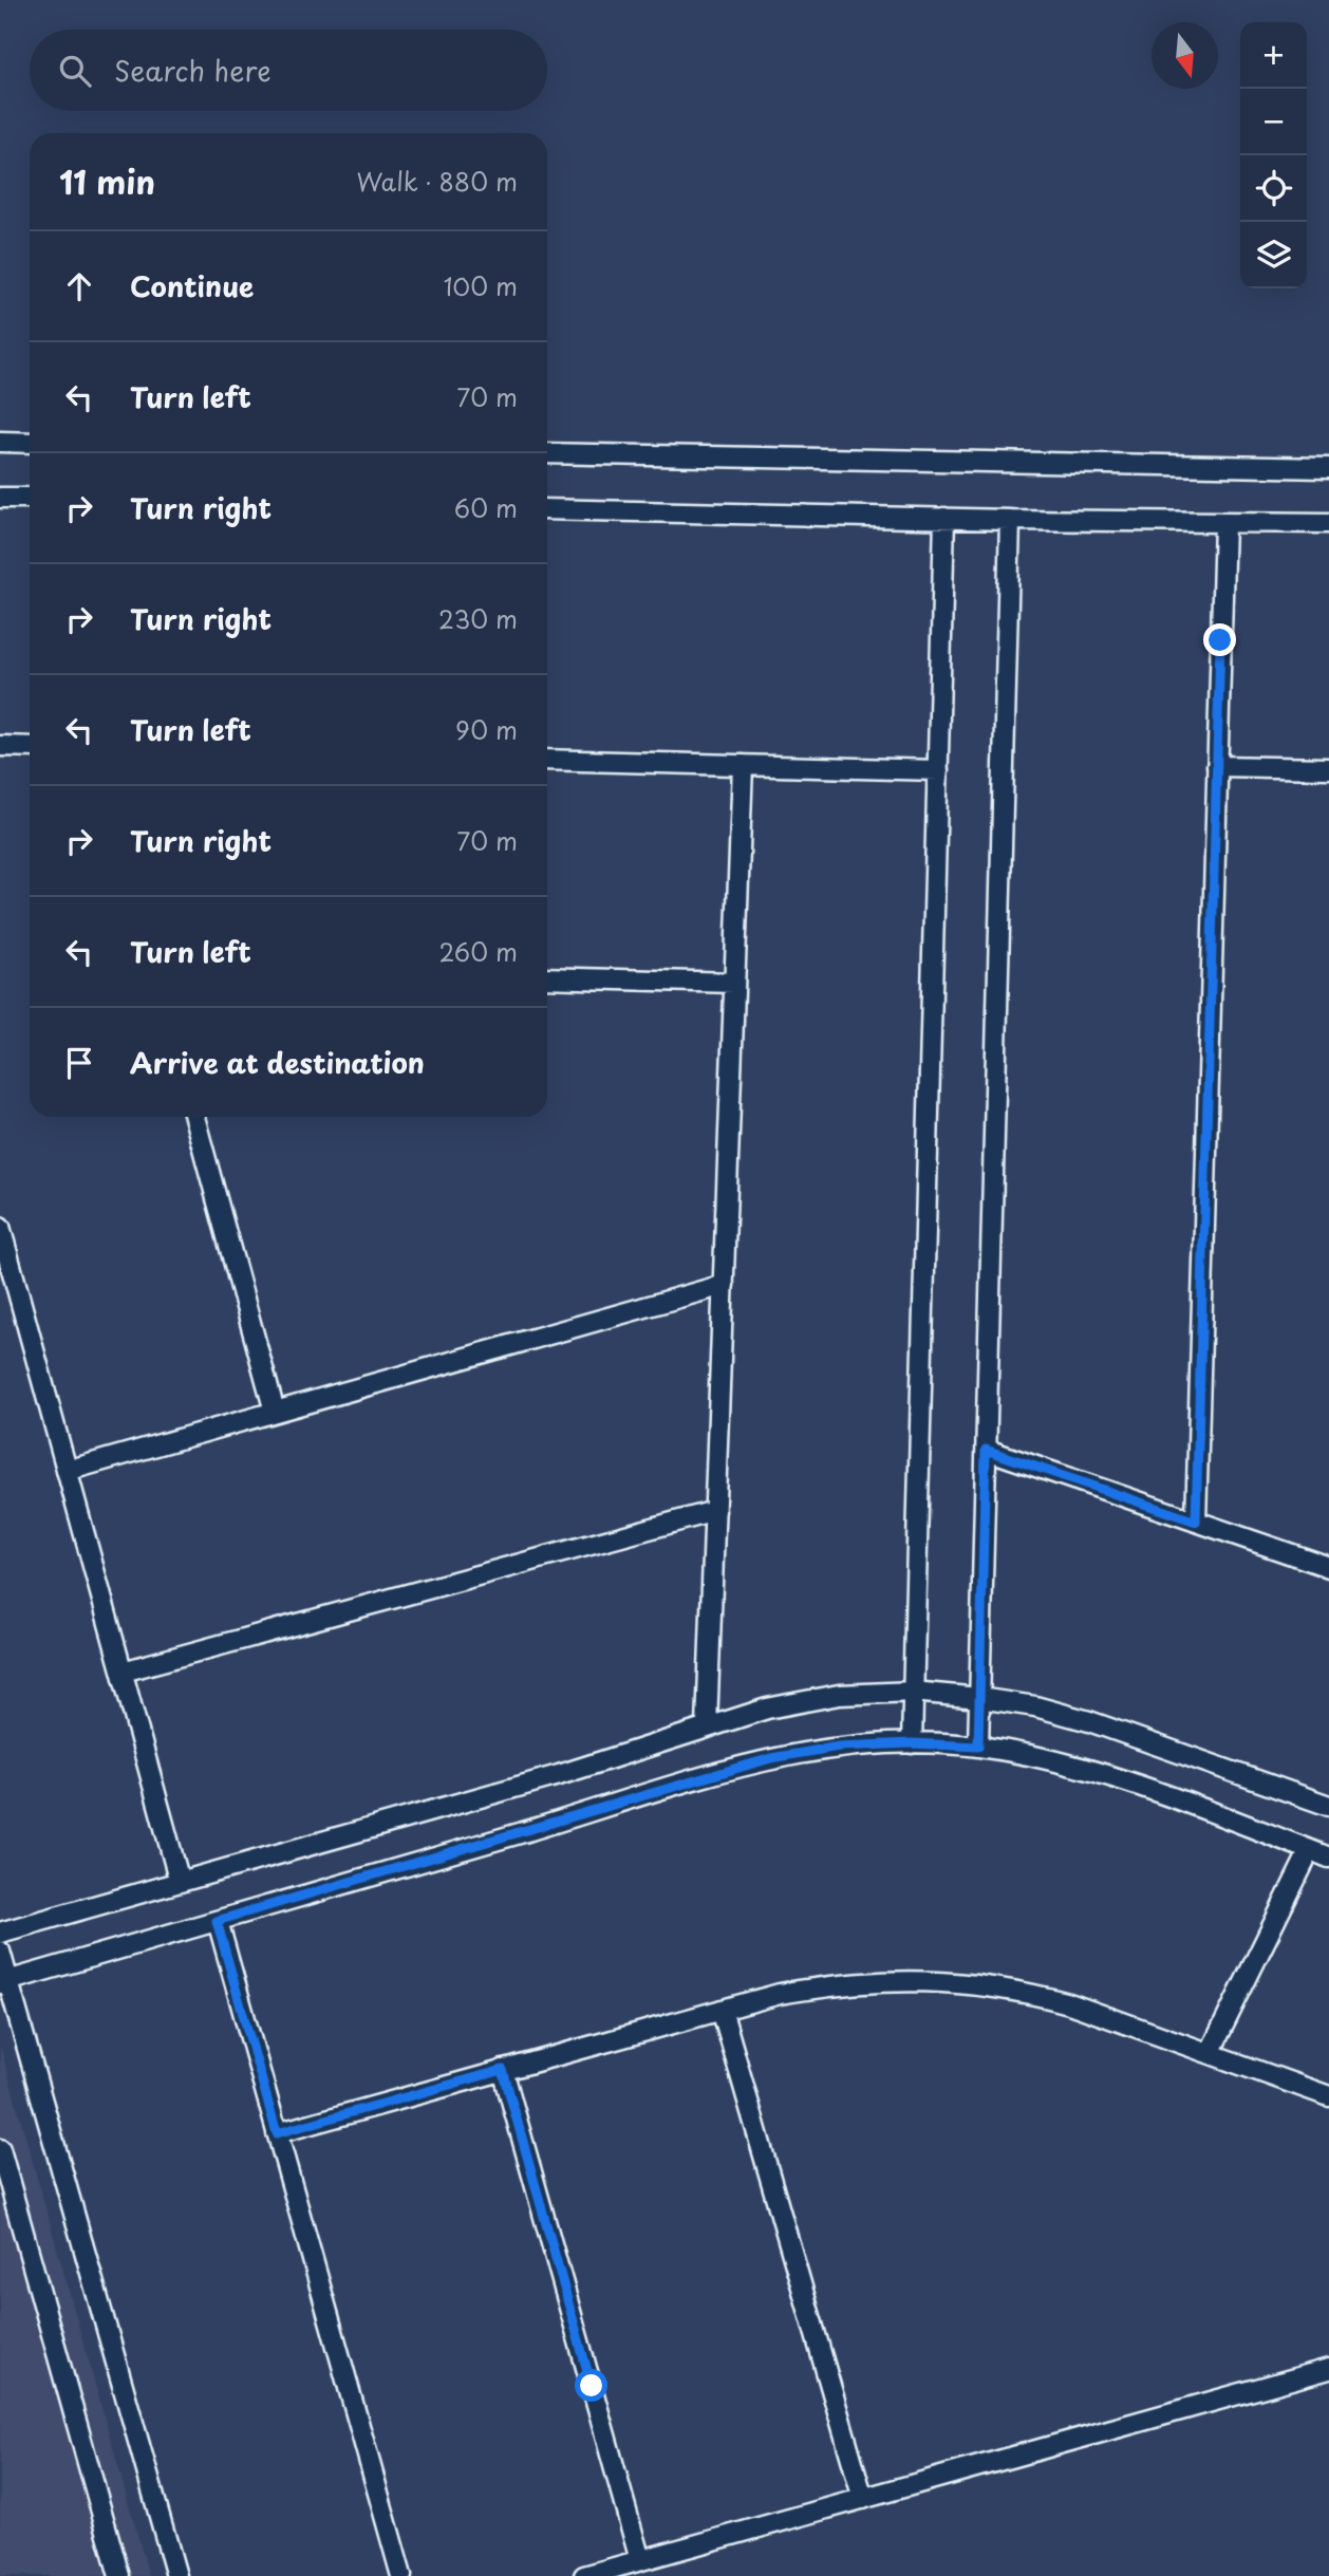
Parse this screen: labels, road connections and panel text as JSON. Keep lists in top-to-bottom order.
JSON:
{
  "north": "bottom",
  "page": {
    "map_buttons": ["+", "−"],
    "search": "Search here",
    "heading": ["11 min", "Walk · 880 m"],
    "list": [
      ["Continue", "100 m"],
      ["Turn left", "70 m"],
      ["Turn right", "60 m"],
      ["Turn right", "230 m"],
      ["Turn left", "90 m"],
      ["Turn right", "70 m"],
      ["Turn left", "260 m"],
      "Arrive at destination"
    ]
  }
}
